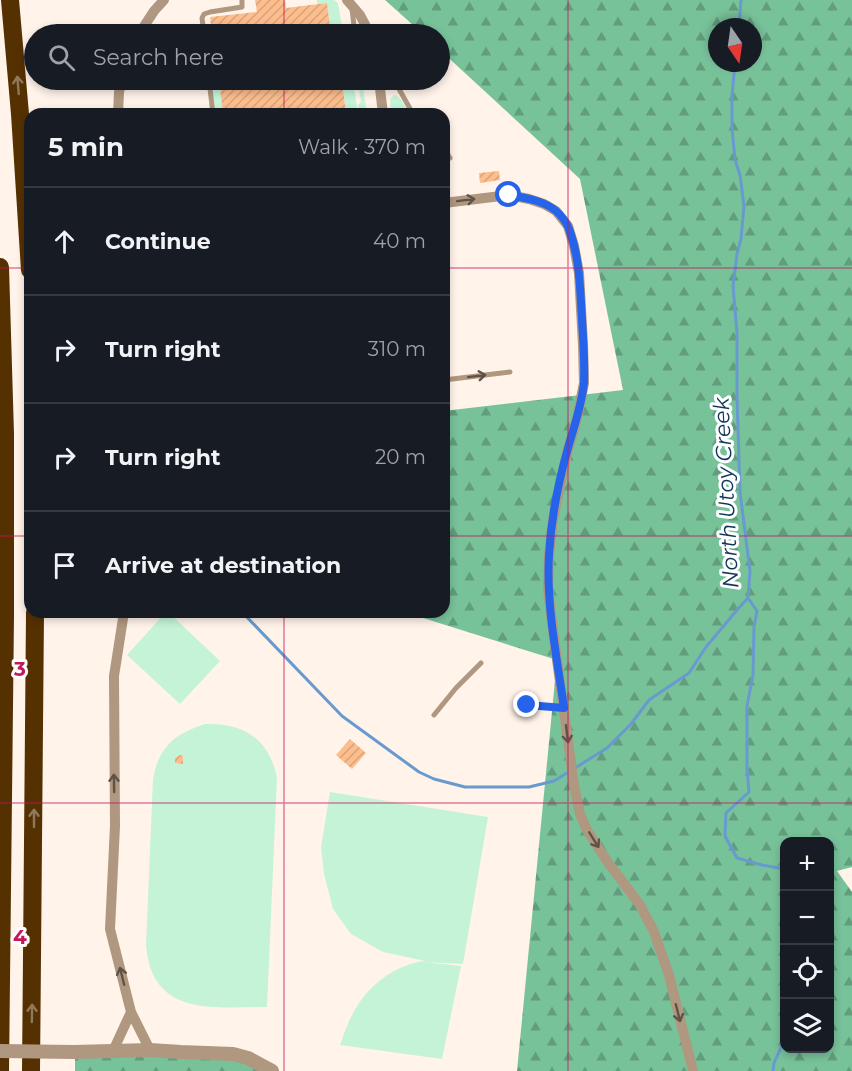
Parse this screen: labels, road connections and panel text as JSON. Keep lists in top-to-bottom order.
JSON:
{
  "water": ["North Utoy Creek"],
  "north": "bottom",
  "page": {
    "search": "Search here",
    "heading": ["5 min", "Walk · 370 m"],
    "list": [
      ["Continue", "40 m"],
      ["Turn right", "310 m"],
      ["Turn right", "20 m"],
      "Arrive at destination"
    ],
    "map_buttons": ["+", "−"]
  },
  "grid": {
    "rows": ["3", "4"]
  }
}
